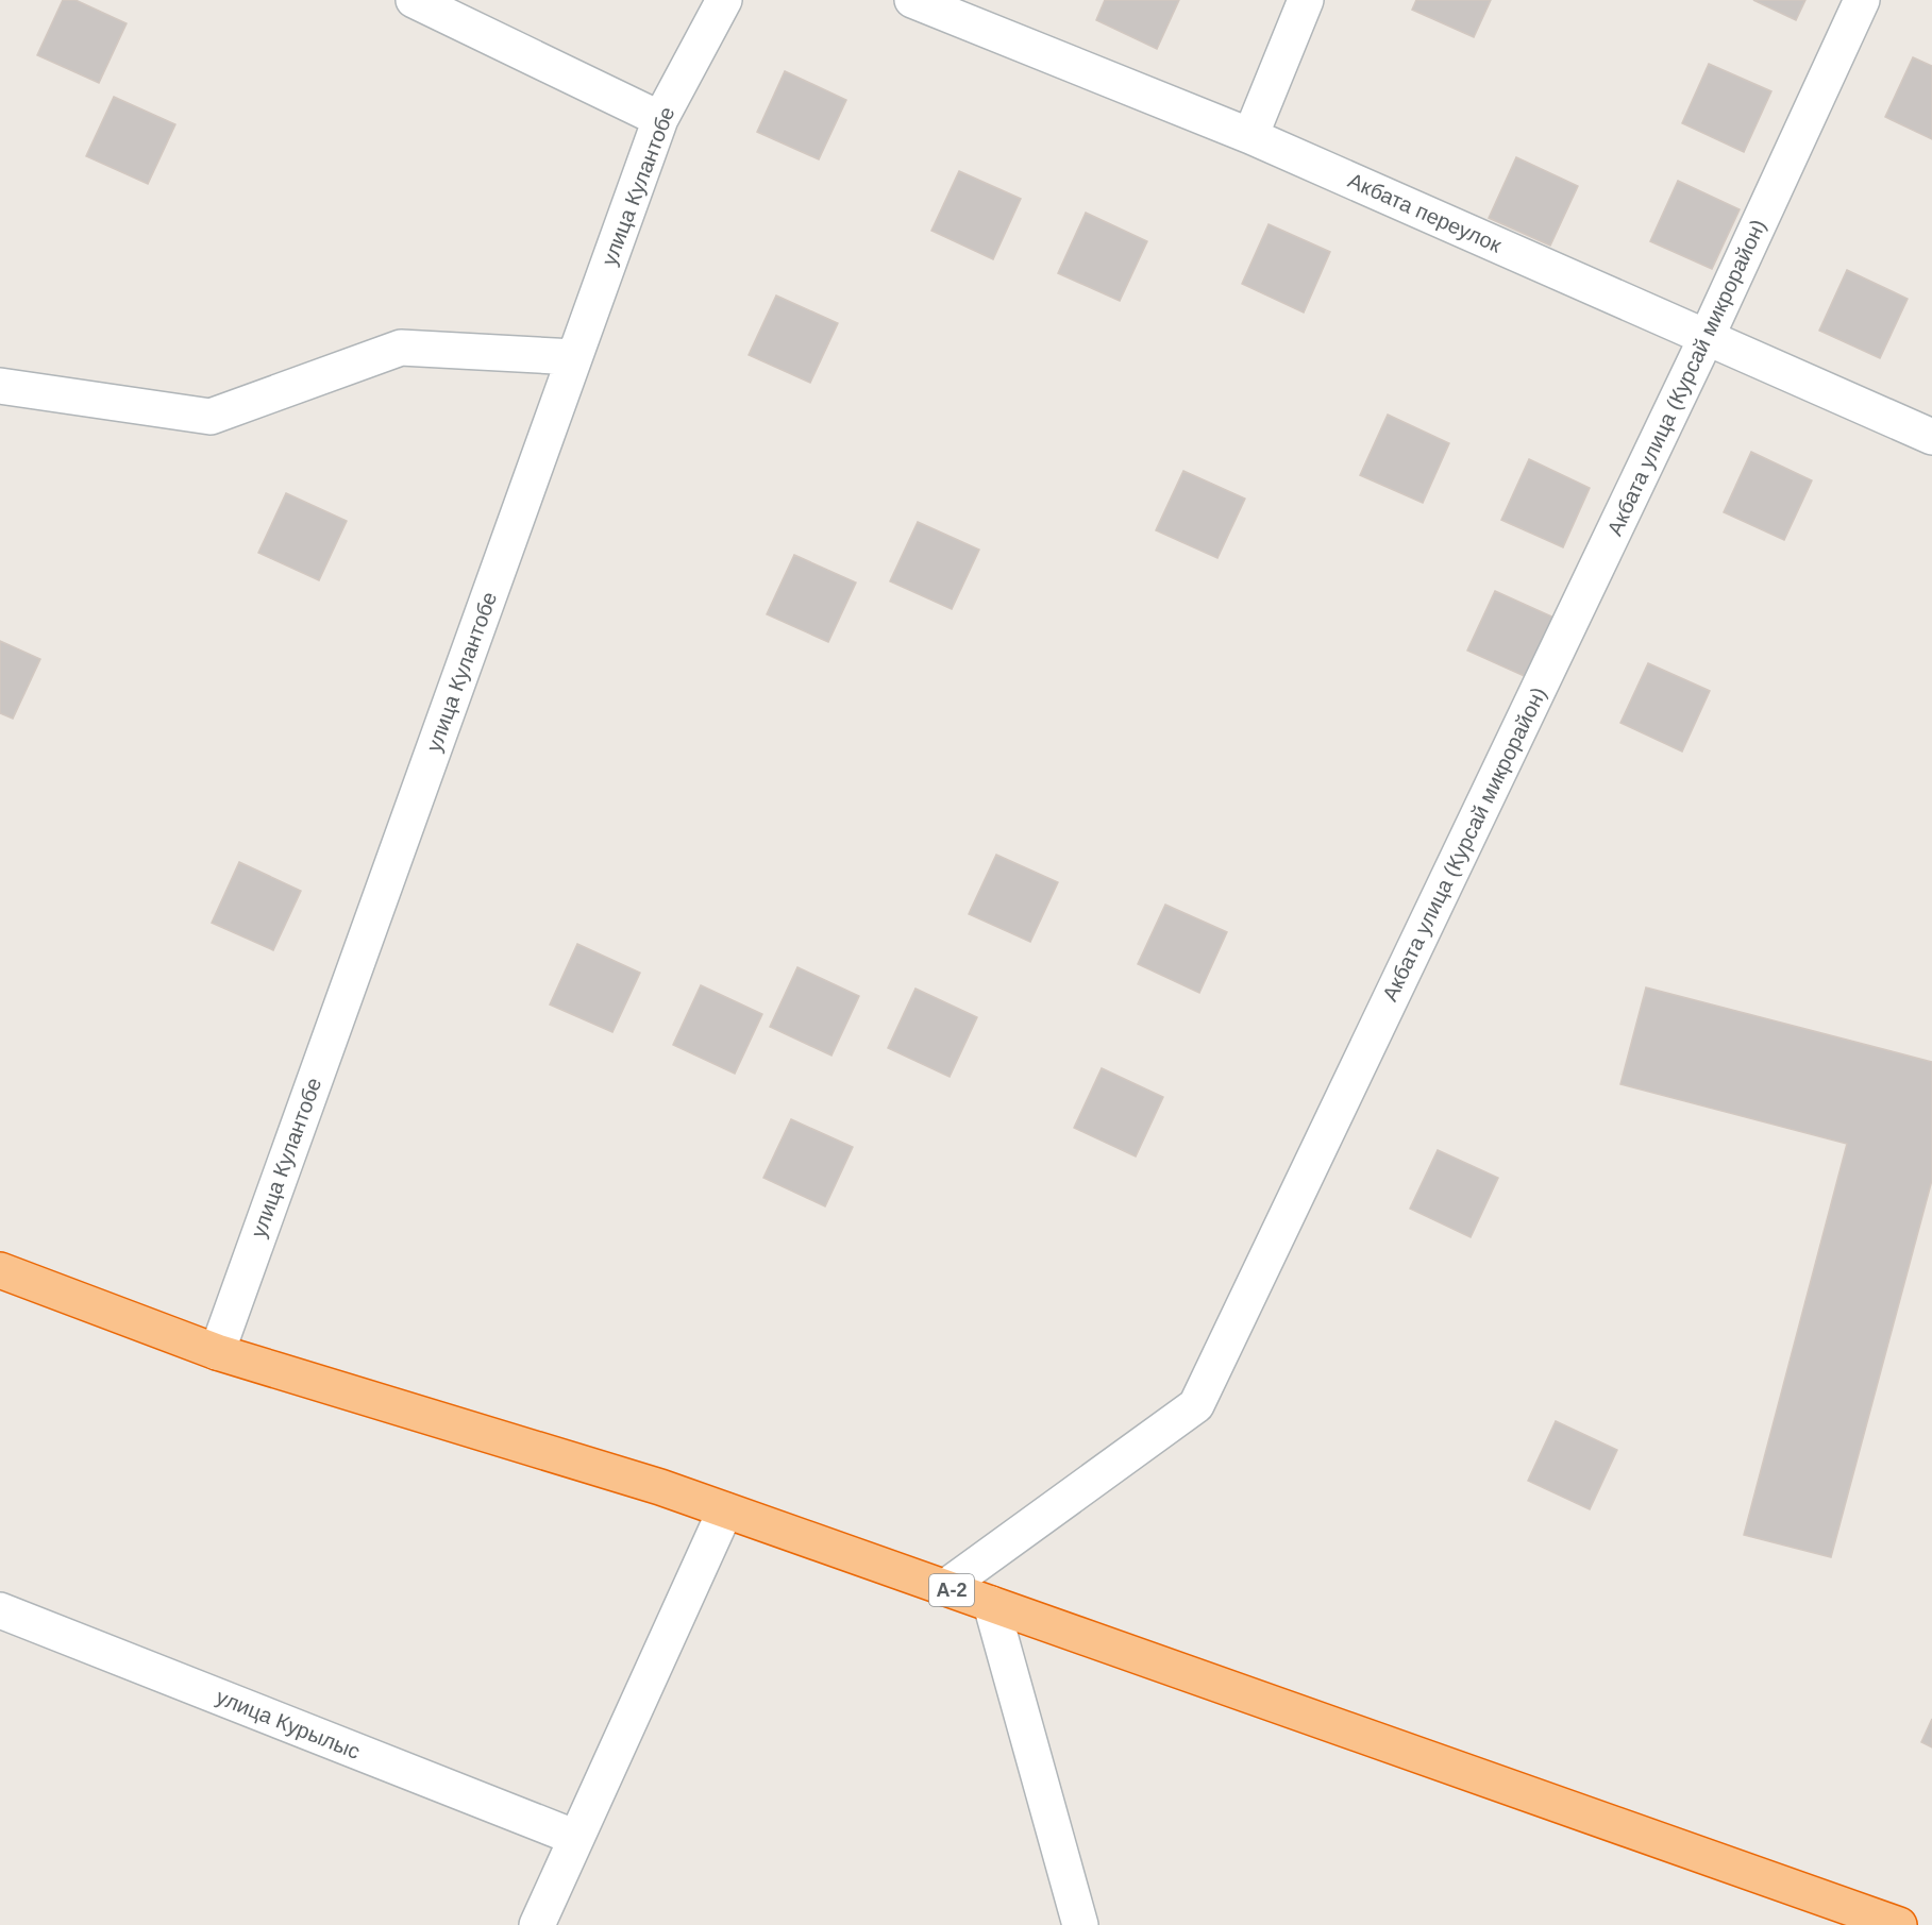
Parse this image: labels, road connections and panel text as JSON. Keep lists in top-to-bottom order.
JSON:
{
  "streets": {
    "highway": ["A-2"],
    "street": [
      "улица Кулантобе",
      "Акбата переулок",
      "Акбата улица (Курсай микрорайон)",
      "улица Курылыс"
    ]
  },
  "crossings": [
    ["улица Кулантобе", "A-2"],
    ["Акбата переулок", "Акбата улица (Курсай микрорайон)"],
    ["Акбата улица (Курсай микрорайон)", "A-2"]
  ]
}
